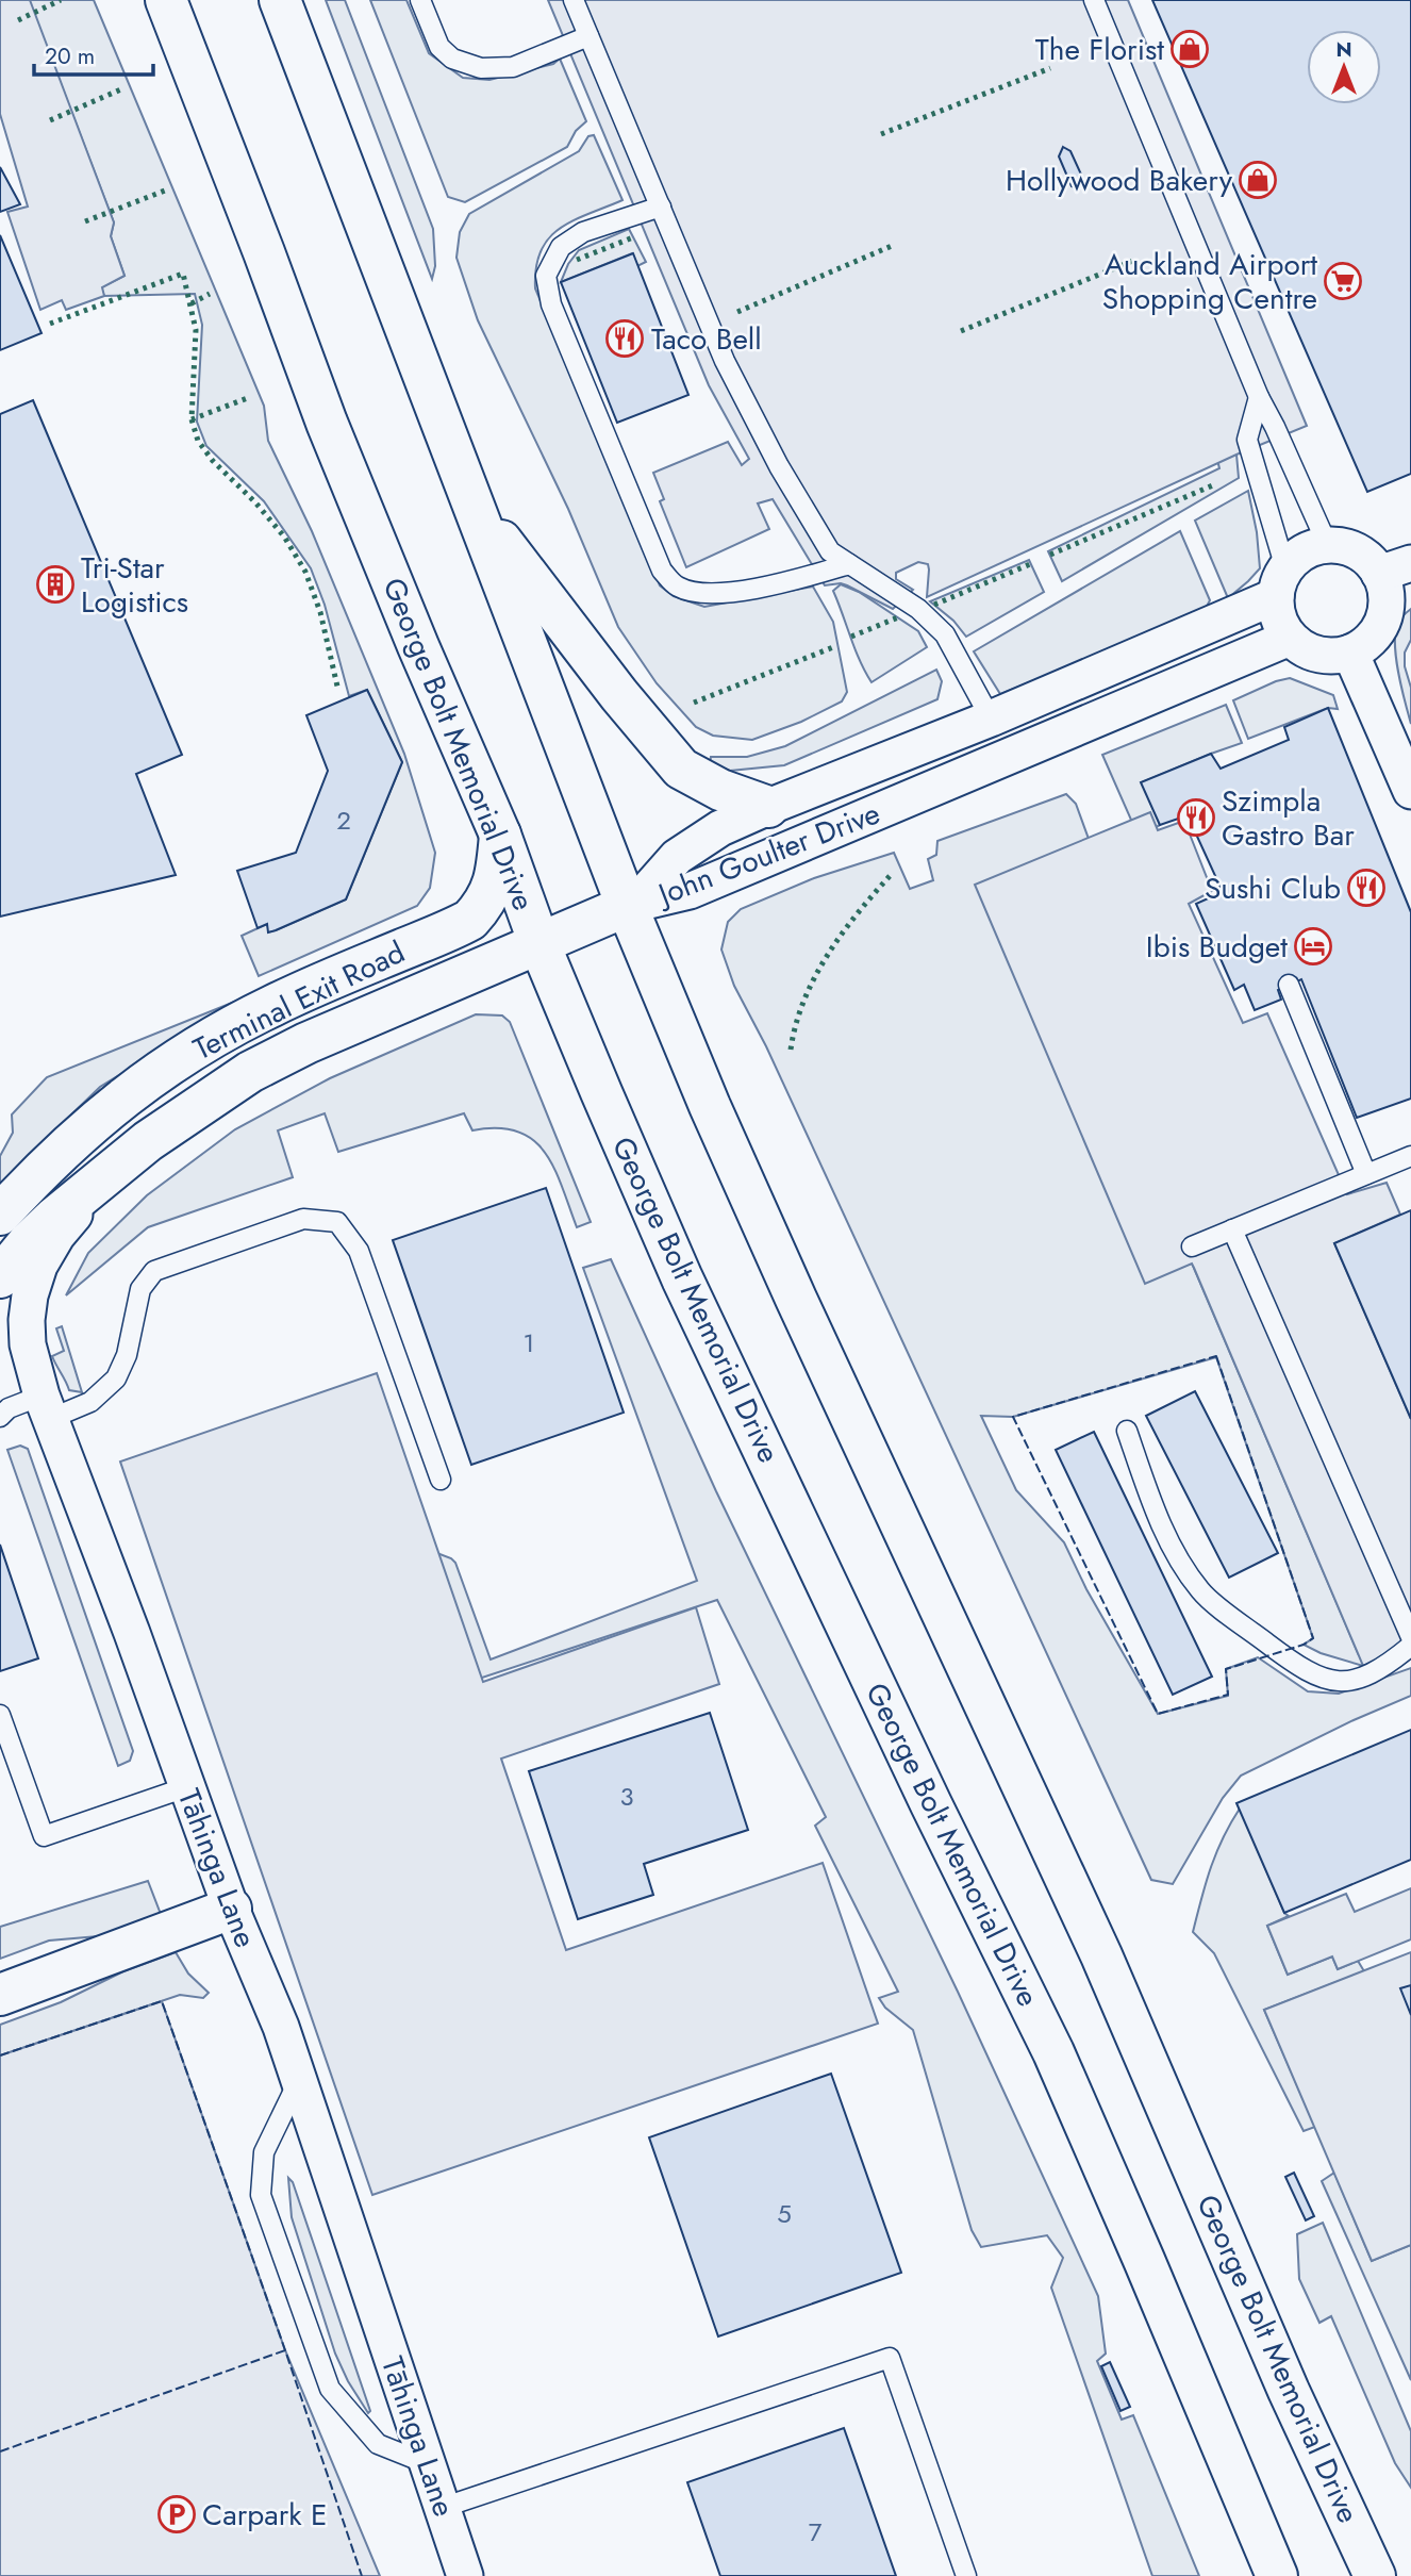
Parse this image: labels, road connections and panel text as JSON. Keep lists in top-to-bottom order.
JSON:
{
  "streets": {
    "main road": ["George Bolt Memorial Drive", "Terminal Exit Road"],
    "street": ["John Goulter Drive", "Tāhinga Lane"]
  },
  "crossings": [
    ["George Bolt Memorial Drive", "John Goulter Drive"],
    ["George Bolt Memorial Drive", "Terminal Exit Road"],
    ["John Goulter Drive", "Terminal Exit Road"],
    ["Terminal Exit Road", "Tāhinga Lane"]
  ],
  "places": {
    "shop": ["The Florist", "Hollywood Bakery"],
    "supermarket": ["Auckland Airport Shopping Centre"],
    "restaurant": ["Taco Bell", "Szimpla Gastro Bar", "Sushi Club"],
    "building": ["Tri-Star Logistics"],
    "hotel": ["Ibis Budget"],
    "parking": ["Carpark E"]
  },
  "house_numbers": [
    "2",
    "1",
    "3",
    "5",
    "7"
  ],
  "scale_bar": "20 m",
  "north": "top"
}
